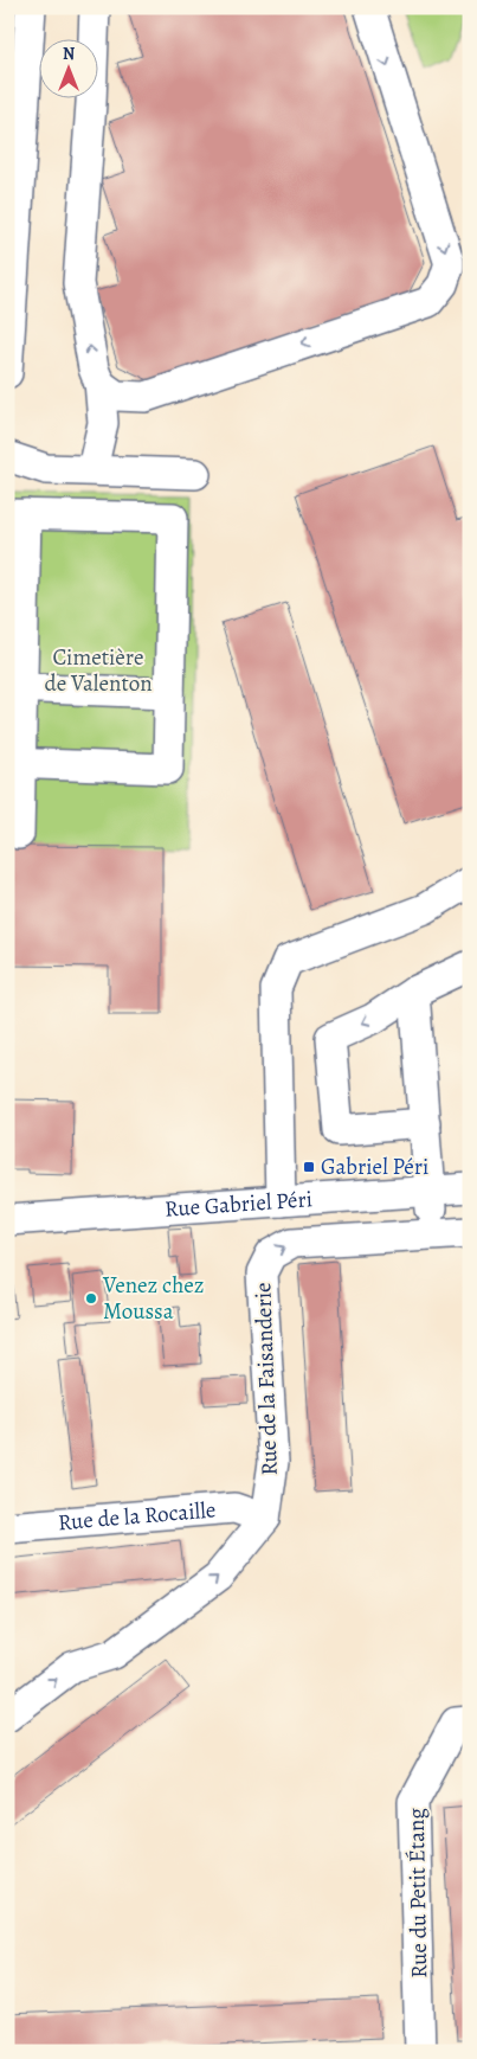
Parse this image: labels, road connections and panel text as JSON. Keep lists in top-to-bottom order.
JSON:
{
  "streets": {
    "street": [
      "Rue Gabriel Péri",
      "Rue de la Faisanderie",
      "Rue de la Rocaille",
      "Rue du Petit Étang"
    ]
  },
  "crossings": [
    ["Rue de la Faisanderie", "Rue de la Rocaille"]
  ],
  "parks": ["Cimetière de Valenton"],
  "places": {
    "transit": ["Gabriel Péri"],
    "other": ["Venez chez Moussa"]
  },
  "north": "top"
}
